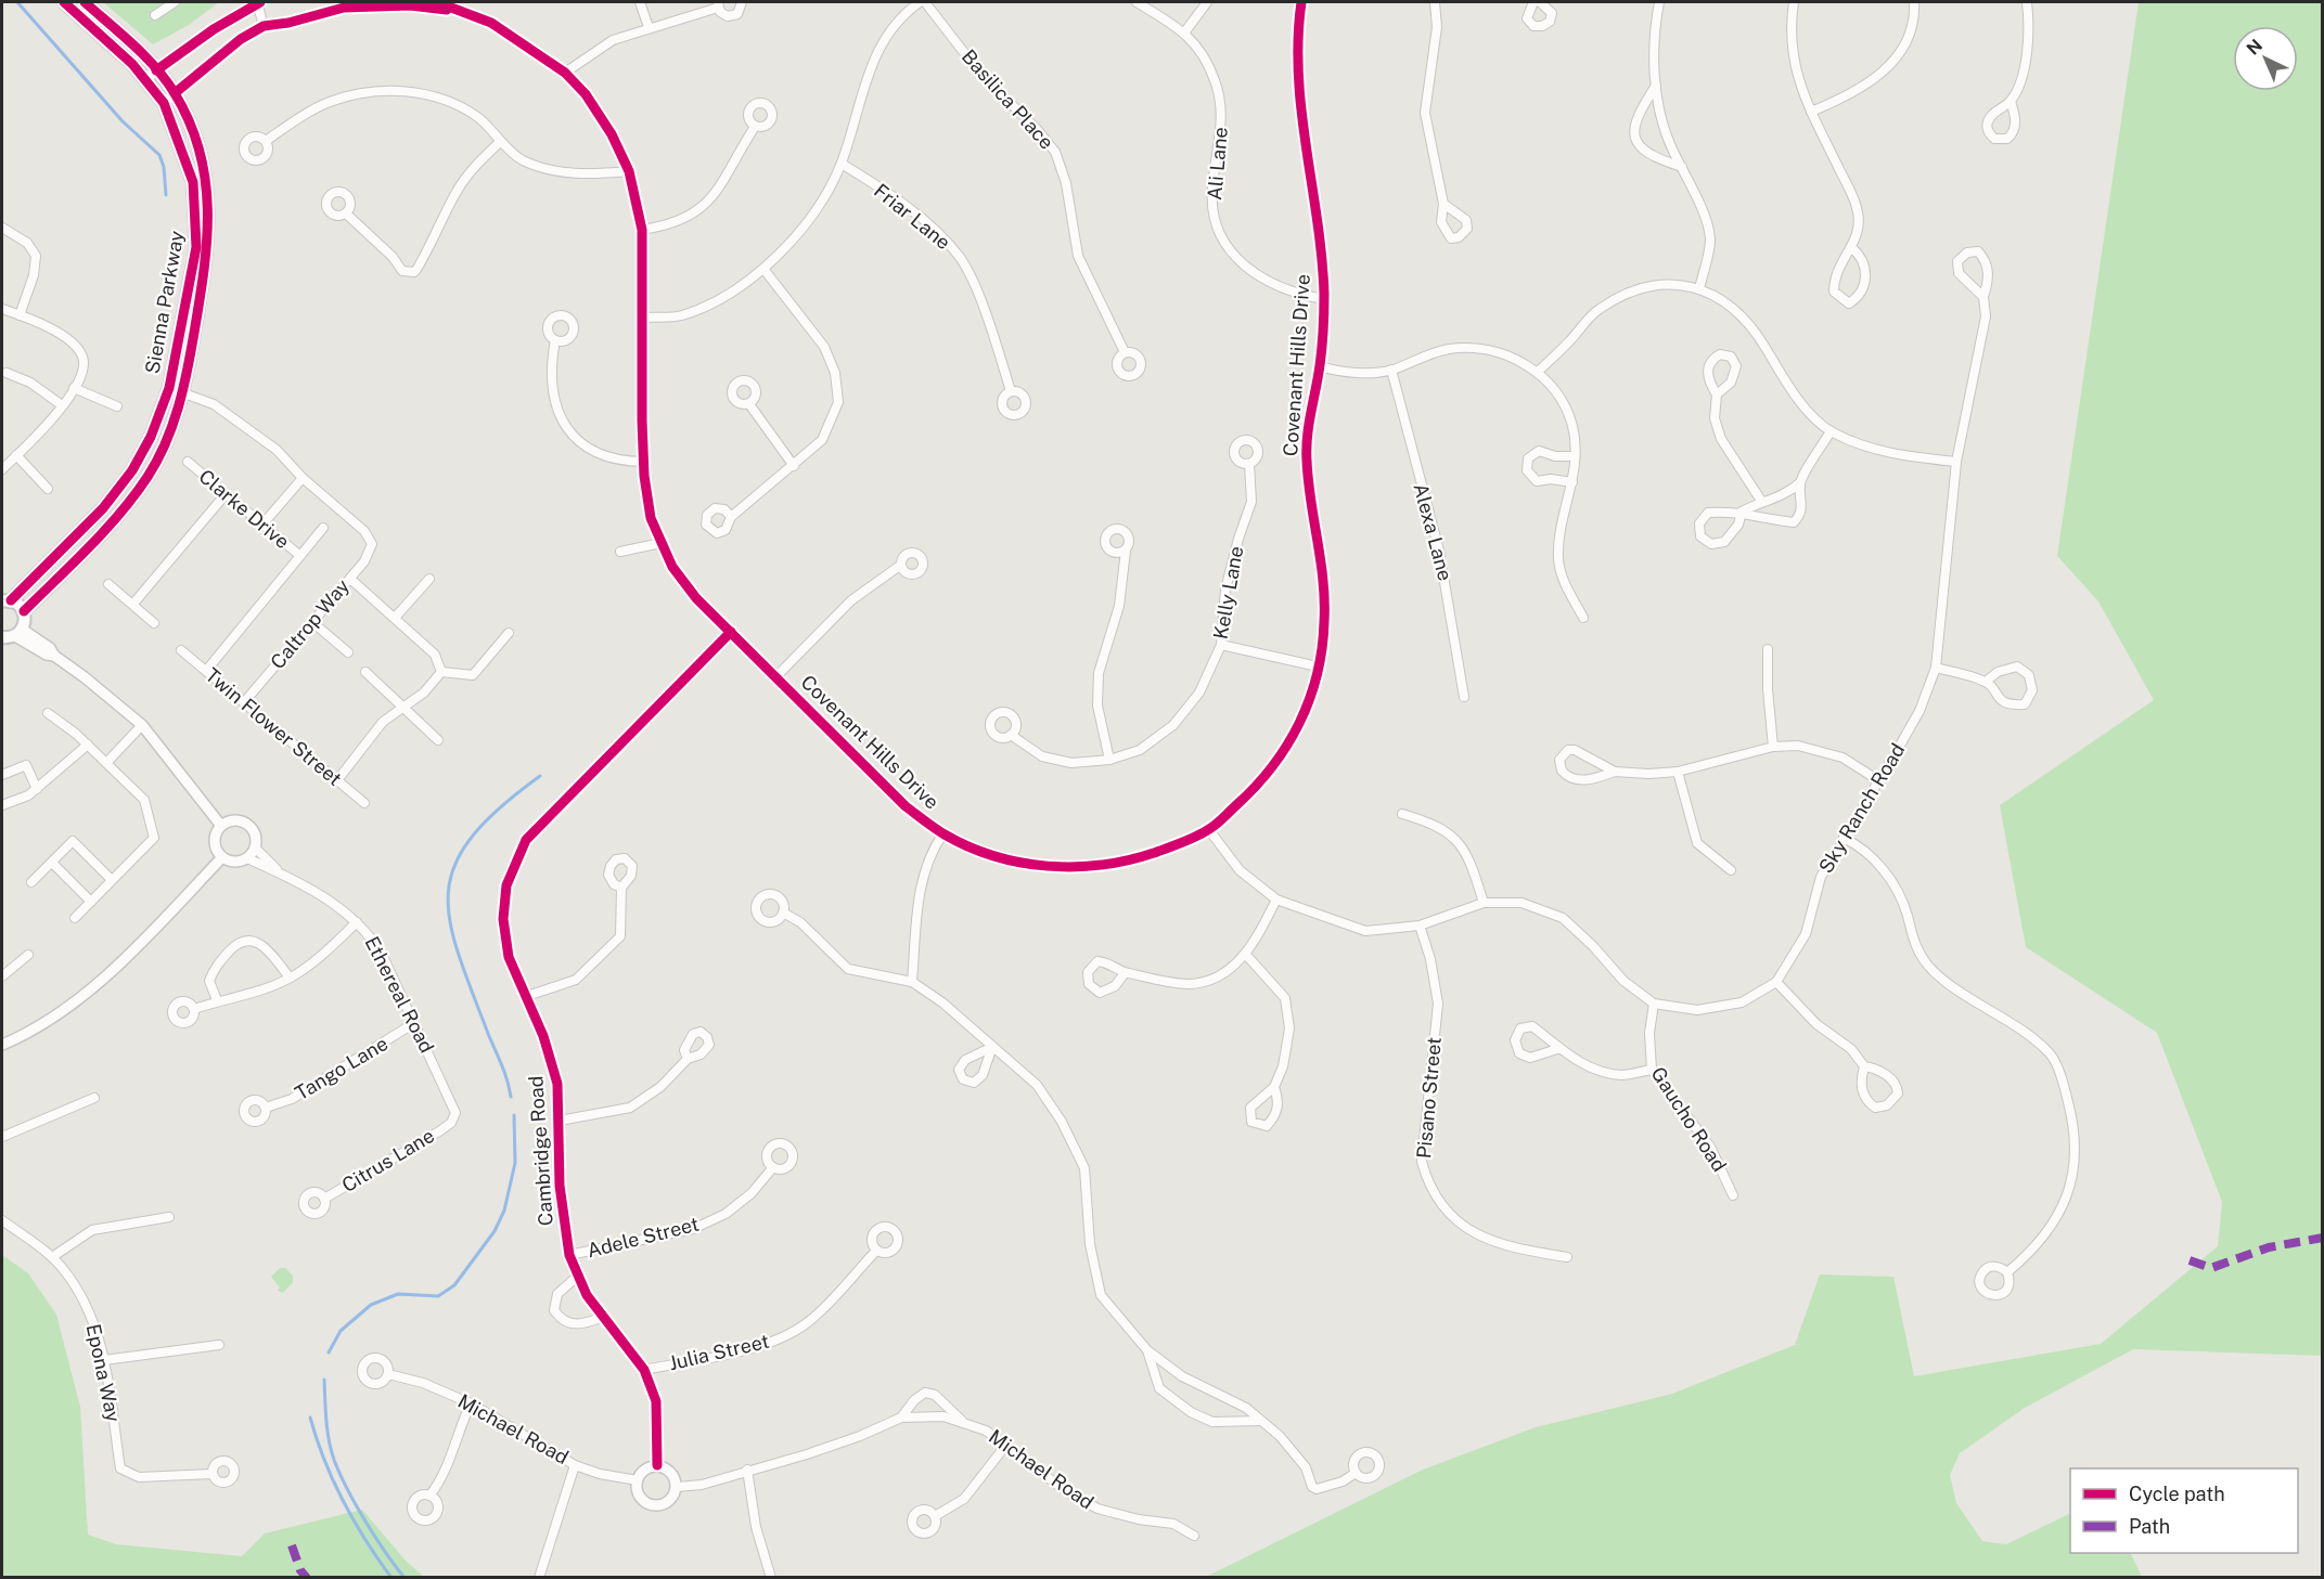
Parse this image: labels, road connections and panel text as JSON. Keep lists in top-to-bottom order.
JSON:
{
  "streets": {
    "main road": ["Sienna Parkway"],
    "street": [
      "Basilica Place",
      "Ali Lane",
      "Friar Lane",
      "Covenant Hills Drive",
      "Clarke Drive",
      "Alexa Lane",
      "Kelly Lane",
      "Caltrop Way",
      "Twin Flower Street",
      "Sky Ranch Road",
      "Ethereal Road",
      "Tango Lane",
      "Pisano Street",
      "Gaucho Road",
      "Cambridge Road",
      "Citrus Lane",
      "Adele Street",
      "Julia Street",
      "Epona Way",
      "Michael Road"
    ]
  },
  "crossings": [
    ["Ali Lane", "Covenant Hills Drive"],
    ["Sienna Parkway", "Covenant Hills Drive"],
    ["Covenant Hills Drive", "Sky Ranch Road"],
    ["Covenant Hills Drive", "Cambridge Road"],
    ["Caltrop Way", "Twin Flower Street"],
    ["Sky Ranch Road", "Pisano Street"],
    ["Sky Ranch Road", "Gaucho Road"],
    ["Ethereal Road", "Tango Lane"],
    ["Ethereal Road", "Citrus Lane"],
    ["Cambridge Road", "Adele Street"],
    ["Cambridge Road", "Julia Street"],
    ["Cambridge Road", "Michael Road"]
  ],
  "legend": ["Cycle path", "Path"],
  "north": "top left"
}
